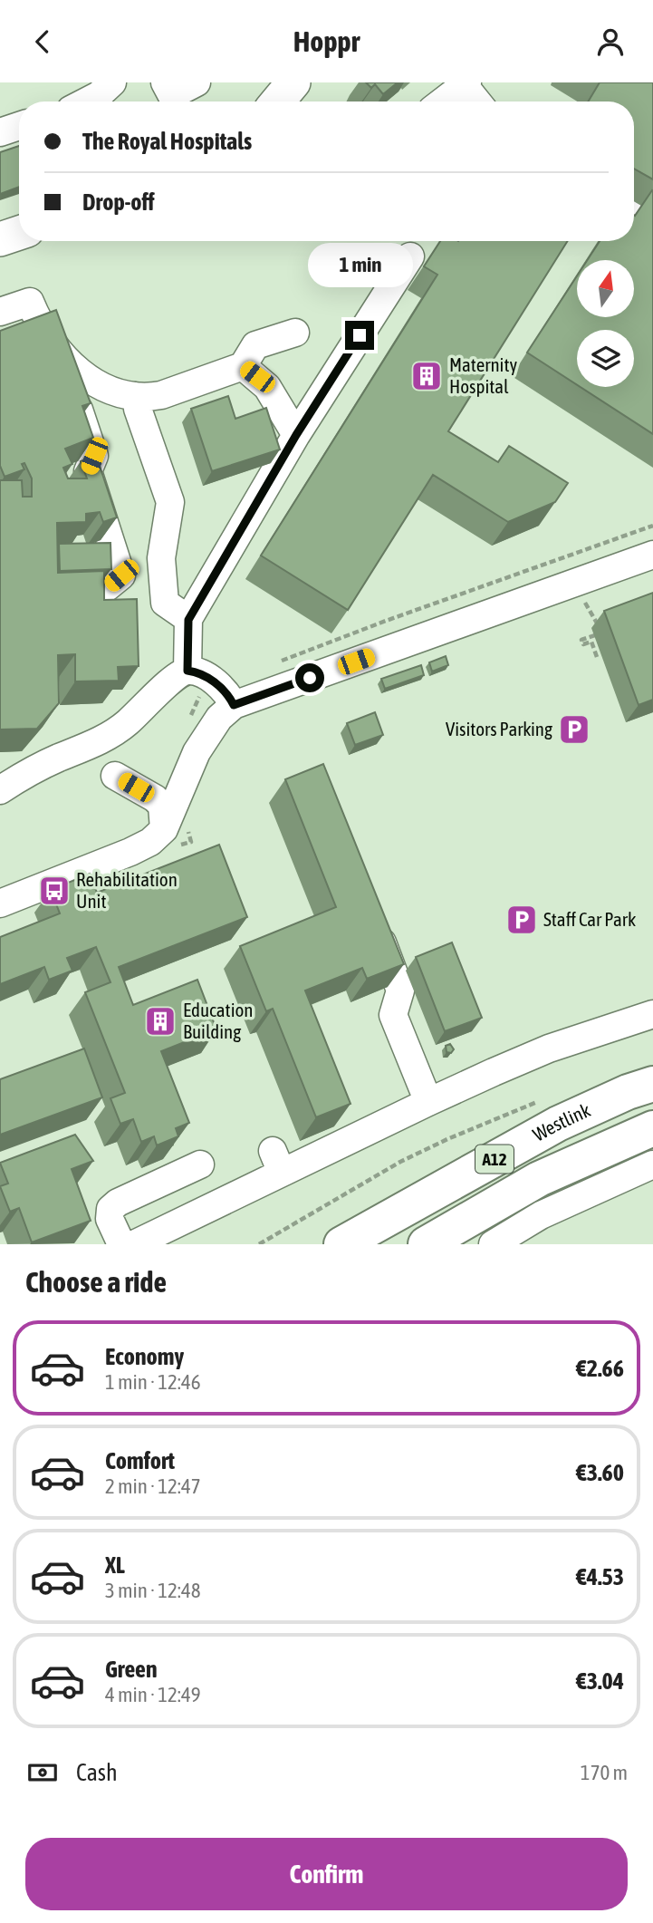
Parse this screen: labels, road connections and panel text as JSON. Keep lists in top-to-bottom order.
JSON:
{
  "streets": {
    "highway": ["Westlink", "A12"]
  },
  "places": {
    "building": ["Maternity Hospital", "Education Building"],
    "parking": ["Visitors Parking", "Staff Car Park"],
    "bus stop": ["Rehabilitation Unit"]
  },
  "north": "top",
  "page": {
    "header": "Hoppr",
    "banner": ["The Royal Hospitals", "Drop-off"],
    "bubble": "1 min",
    "heading": "Choose a ride",
    "list": [
      {
        "name": "Economy",
        "note": "1 min · 12:46",
        "value": "€2.66"
      },
      {
        "name": "Comfort",
        "note": "2 min · 12:47",
        "value": "€3.60"
      },
      {
        "name": "XL",
        "note": "3 min · 12:48",
        "value": "€4.53"
      },
      {
        "name": "Green",
        "note": "4 min · 12:49",
        "value": "€3.04"
      }
    ],
    "pay": ["Cash", "170 m"],
    "buttons": "Confirm"
  }
}
